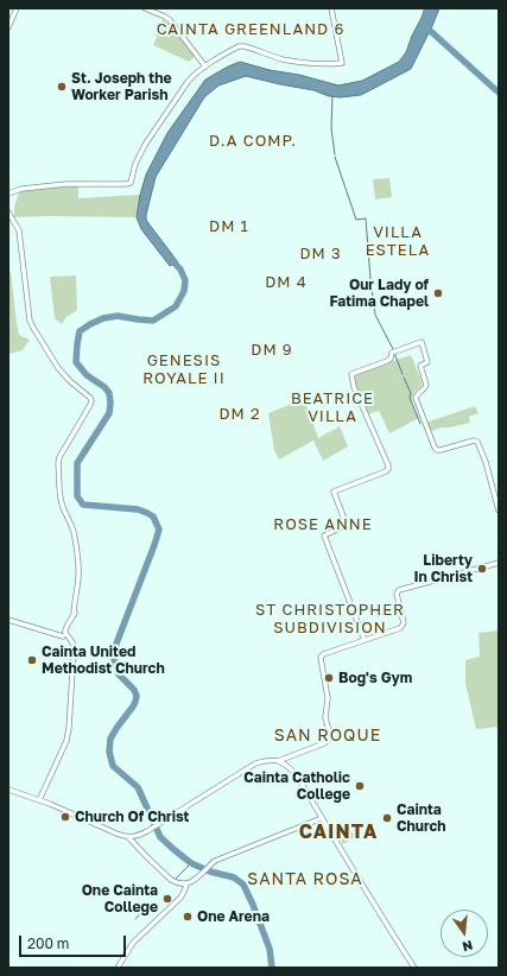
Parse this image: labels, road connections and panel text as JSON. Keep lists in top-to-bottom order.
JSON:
{
  "districts": [
    "CAINTA GREENLAND 6",
    "D.A COMP.",
    "DM 1",
    "VILLA ESTELA",
    "DM 3",
    "DM 4",
    "DM 9",
    "GENESIS ROYALE II",
    "BEATRICE VILLA",
    "DM 2",
    "ROSE ANNE",
    "ST CHRISTOPHER SUBDIVISION",
    "SAN ROQUE",
    "CAINTA",
    "SANTA ROSA"
  ],
  "places": [
    "St. Joseph the Worker Parish",
    "Our Lady of Fatima Chapel",
    "Liberty In Christ",
    "Cainta United Methodist Church",
    "Bog's Gym",
    "Cainta Catholic College",
    "Church Of Christ",
    "Cainta Church",
    "One Cainta College",
    "One Arena"
  ],
  "scale_bar": "200 m",
  "north": "bottom"
}
